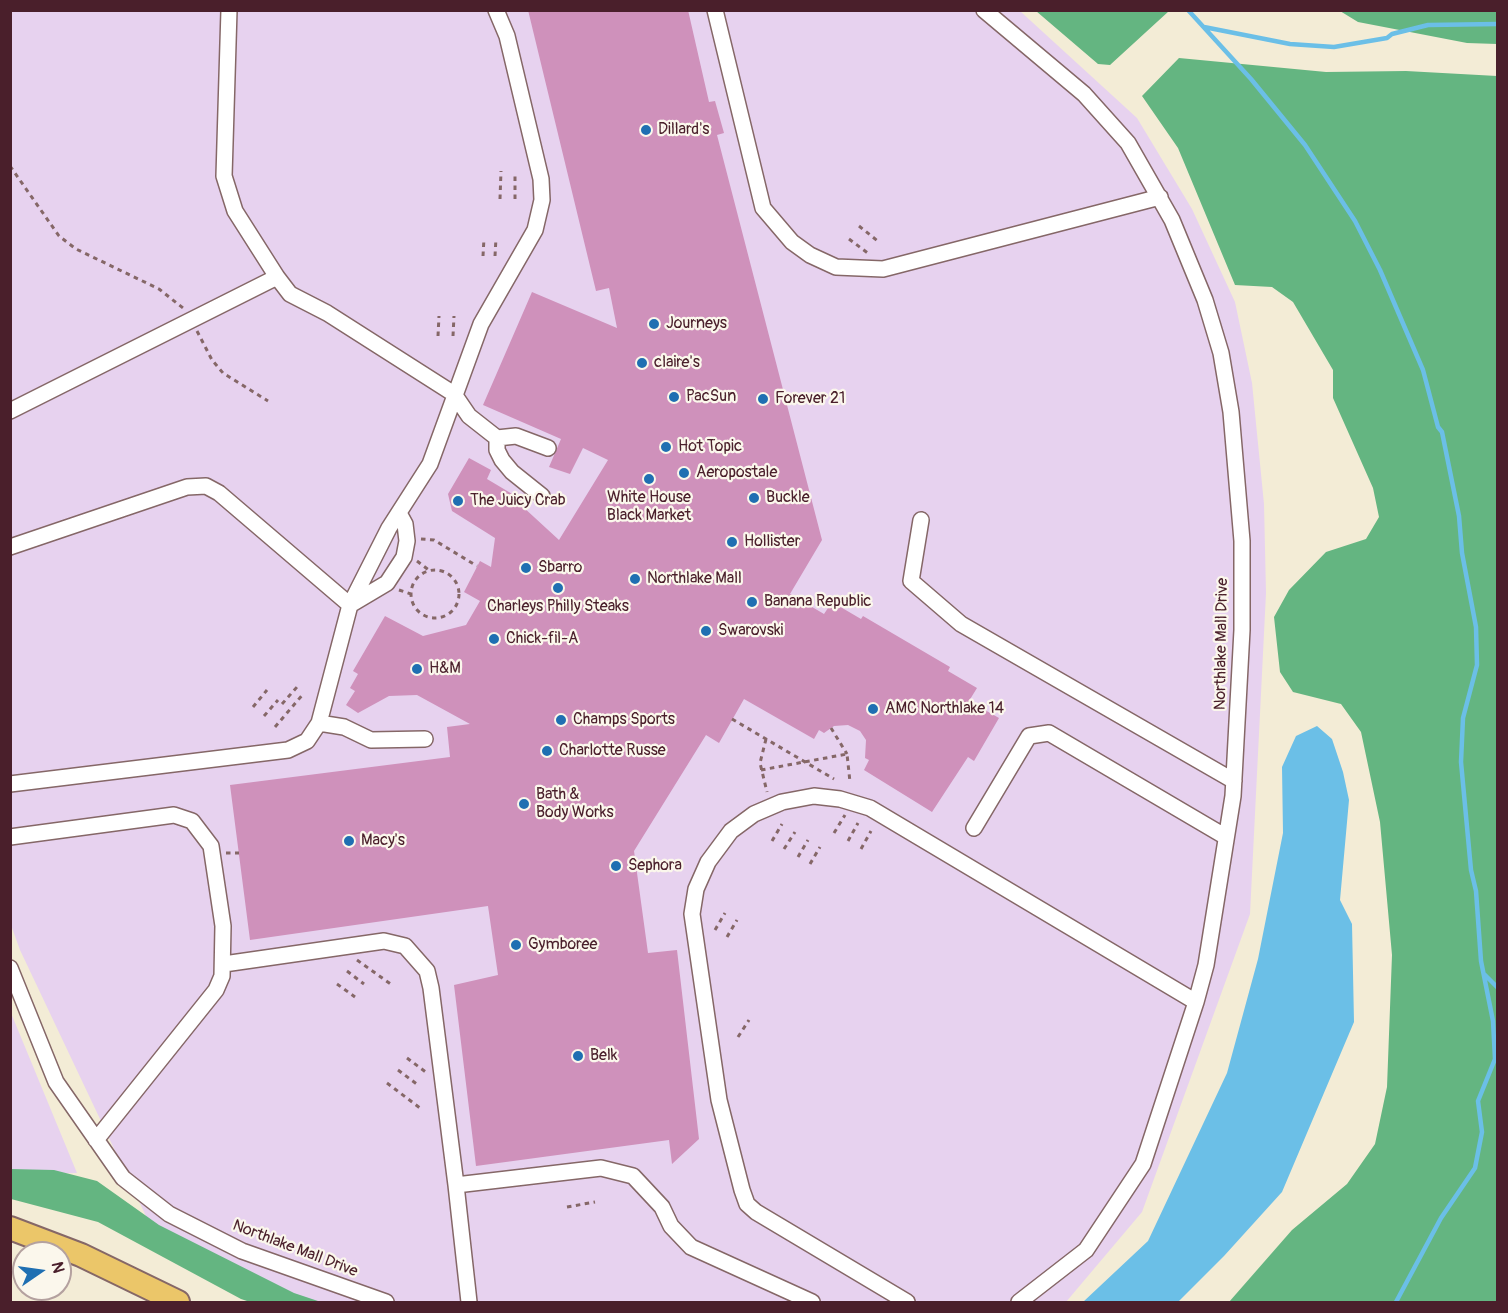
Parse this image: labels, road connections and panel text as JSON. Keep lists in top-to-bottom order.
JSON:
{
  "streets": {
    "street": ["Northlake Mall Drive"]
  },
  "places": [
    "Dillard's",
    "Journeys",
    "claire's",
    "PacSun",
    "Forever 21",
    "Hot Topic",
    "Aeropostale",
    "White House Black Market",
    "Buckle",
    "The Juicy Crab",
    "Hollister",
    "Sbarro",
    "Northlake Mall",
    "Charleys Philly Steaks",
    "Banana Republic",
    "Swarovski",
    "Chick-fil-A",
    "H&M",
    "AMC Northlake 14",
    "Champs Sports",
    "Charlotte Russe",
    "Bath & Body Works",
    "Macy's",
    "Sephora",
    "Gymboree",
    "Belk"
  ],
  "north": "right"
}
